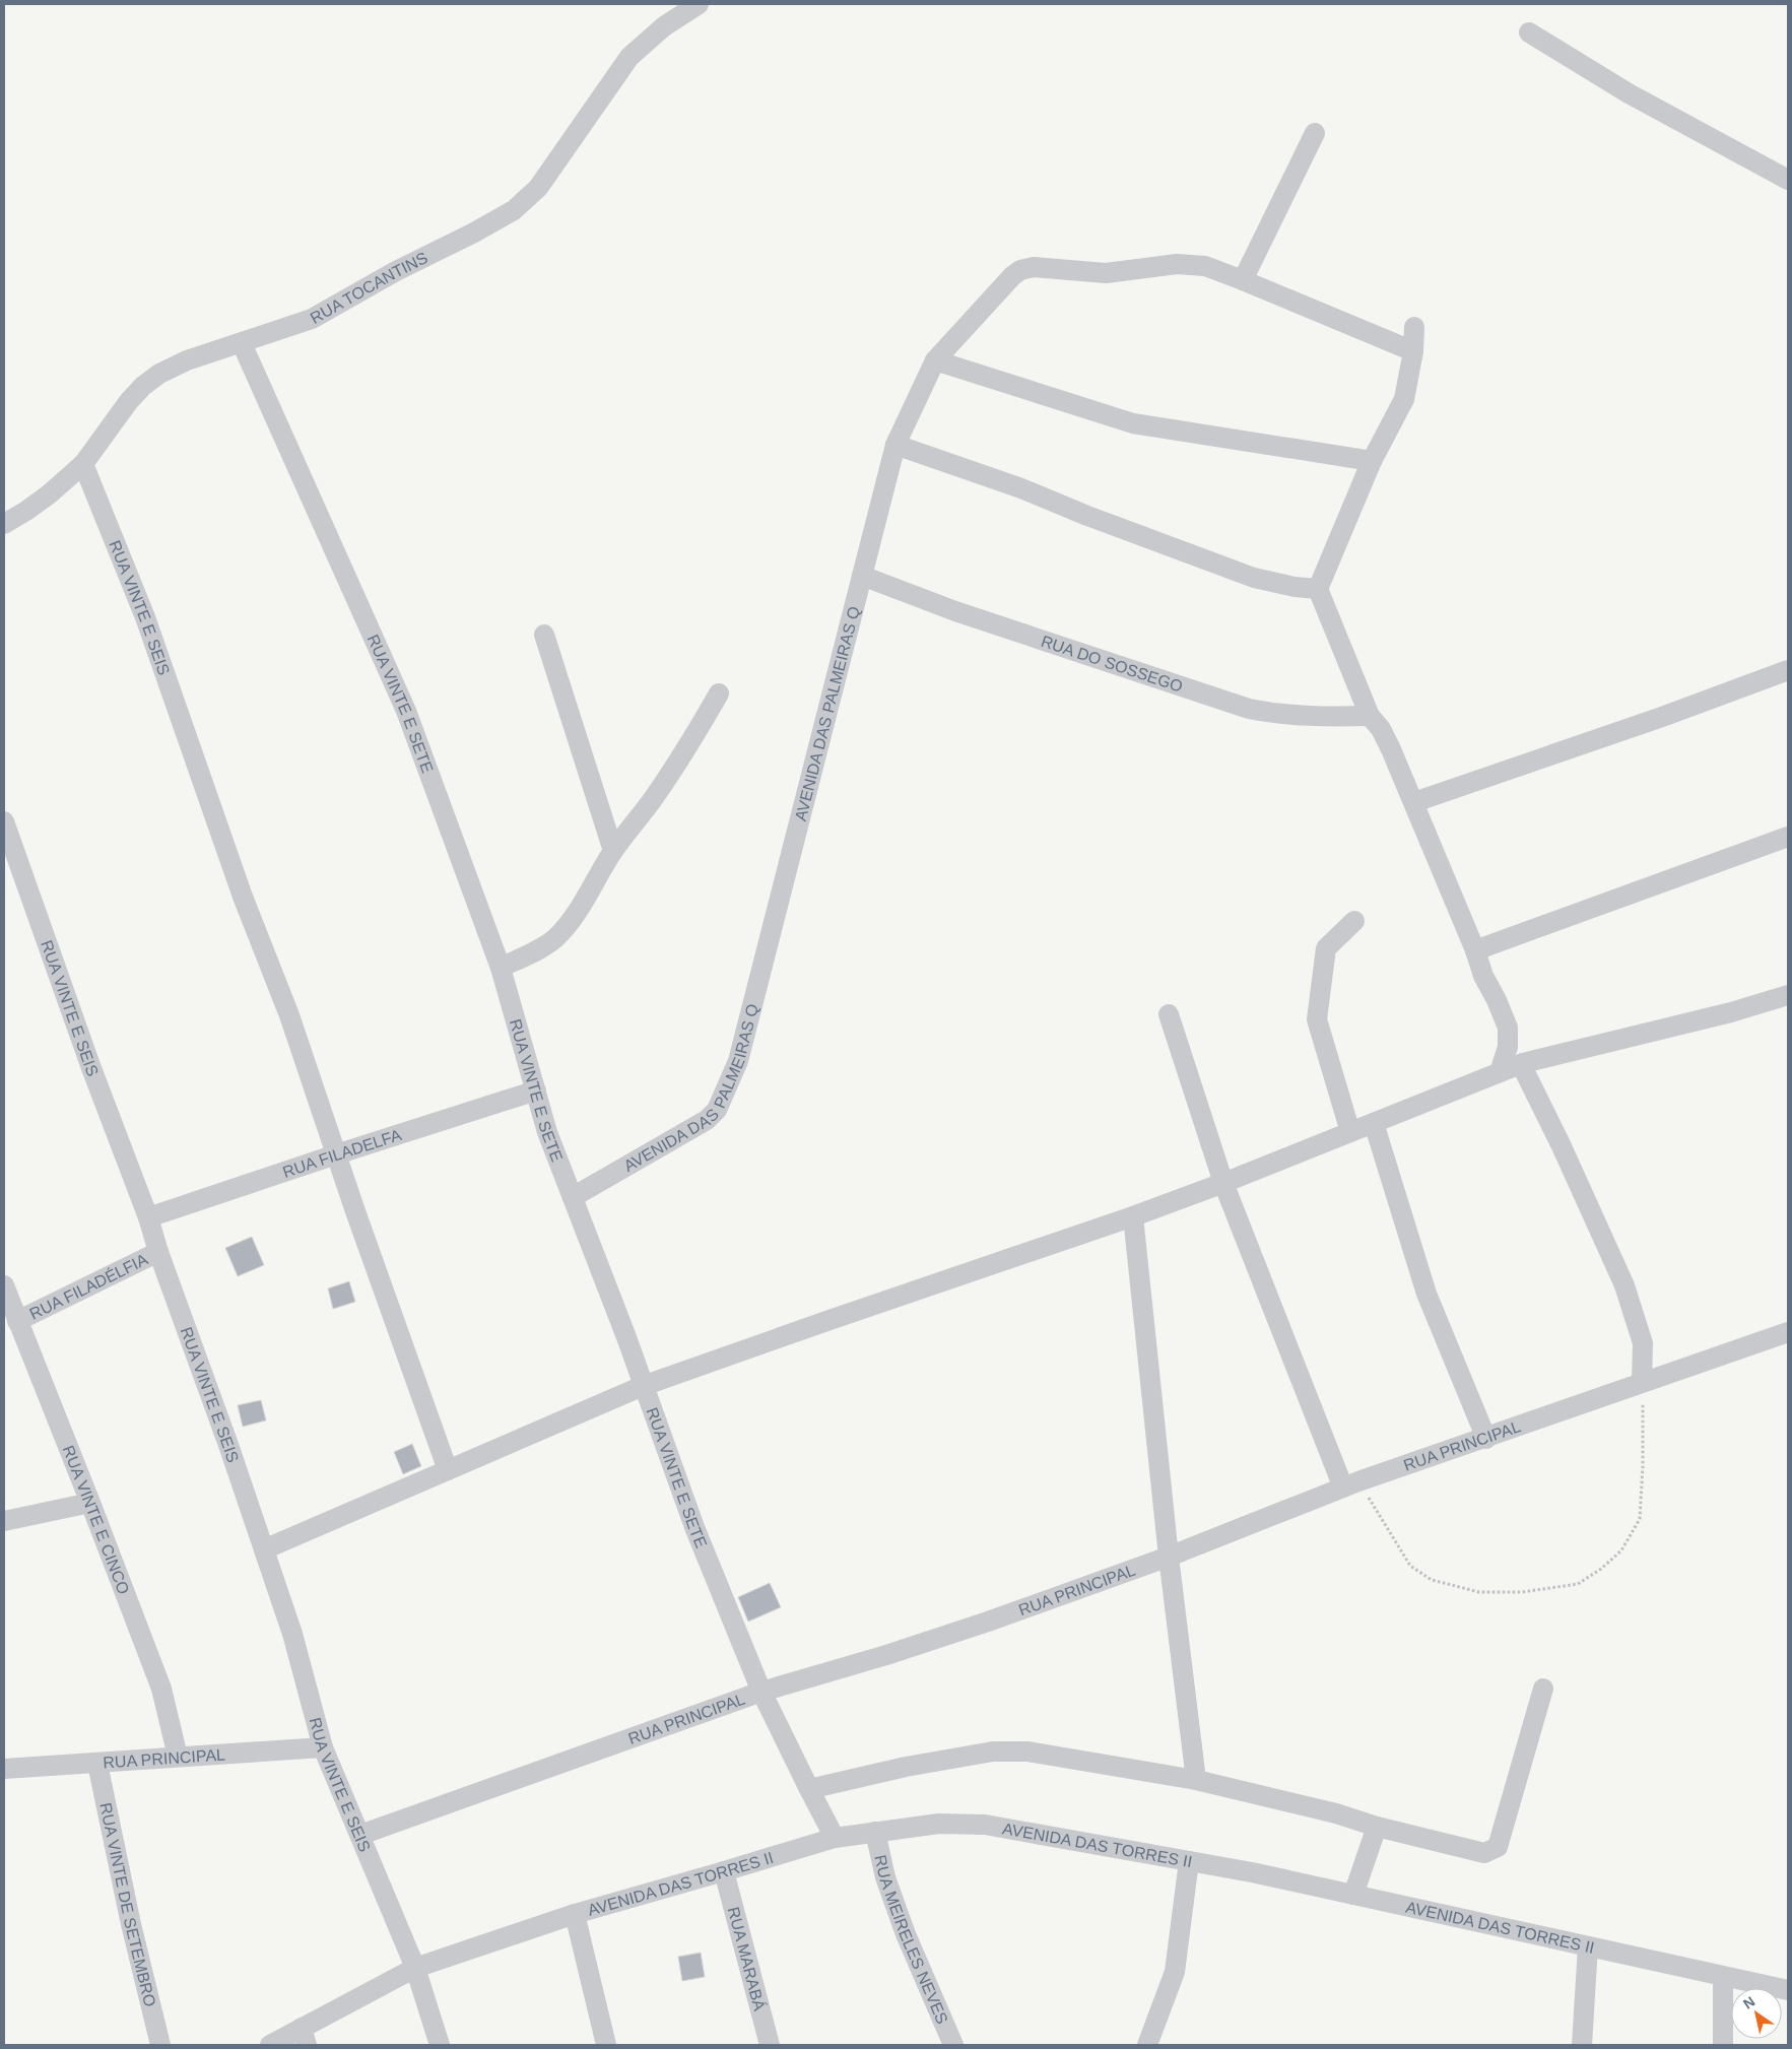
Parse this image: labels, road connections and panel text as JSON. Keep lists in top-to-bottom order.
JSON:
{
  "streets": {
    "street": [
      "RUA TOCANTINS",
      "RUA VINTE E SEIS",
      "RUA DO SOSSEGO",
      "RUA VINTE E SETE",
      "AVENIDA DAS PALMEIRAS Q",
      "RUA FILADELFA",
      "RUA FILADÉLFIA",
      "RUA PRINCIPAL",
      "RUA VINTE E CINCO",
      "AVENIDA DAS TORRES II",
      "RUA VINTE DE SETEMBRO",
      "RUA MEIRELES NEVES",
      "RUA MARABÁ"
    ]
  },
  "crossings": [
    ["RUA TOCANTINS", "RUA VINTE E SEIS"],
    ["RUA TOCANTINS", "RUA VINTE E SETE"],
    ["RUA VINTE E SEIS", "RUA FILADELFA"],
    ["RUA VINTE E SEIS", "RUA FILADÉLFIA"],
    ["RUA VINTE E SEIS", "RUA PRINCIPAL"],
    ["RUA VINTE E SEIS", "AVENIDA DAS TORRES II"],
    ["RUA DO SOSSEGO", "AVENIDA DAS PALMEIRAS Q"],
    ["RUA VINTE E SETE", "AVENIDA DAS PALMEIRAS Q"],
    ["RUA VINTE E SETE", "RUA FILADELFA"],
    ["RUA VINTE E SETE", "RUA PRINCIPAL"],
    ["RUA VINTE E SETE", "AVENIDA DAS TORRES II"],
    ["RUA FILADÉLFIA", "RUA VINTE E CINCO"],
    ["RUA PRINCIPAL", "RUA VINTE E CINCO"],
    ["RUA PRINCIPAL", "RUA VINTE DE SETEMBRO"],
    ["AVENIDA DAS TORRES II", "RUA MEIRELES NEVES"],
    ["AVENIDA DAS TORRES II", "RUA MARABÁ"]
  ],
  "north": "top left"
}
